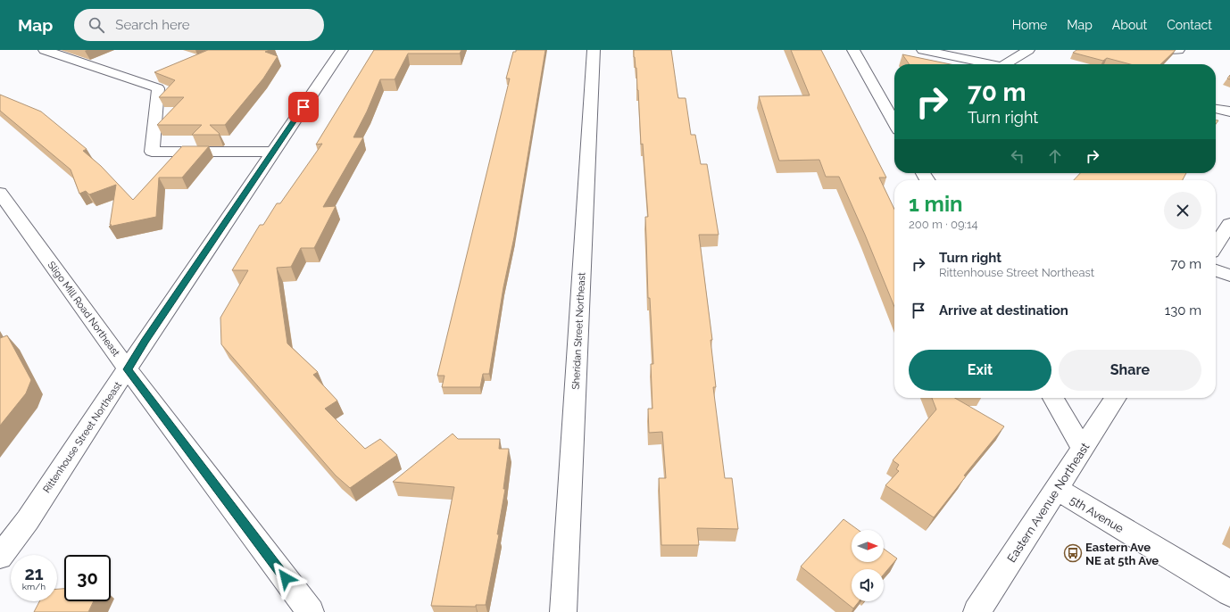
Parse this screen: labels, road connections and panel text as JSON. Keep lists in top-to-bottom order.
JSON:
{
  "streets": {
    "street": [
      "Sligo Mill Road Northeast",
      "Sheridan Street Northeast",
      "Rittenhouse Street Northeast",
      "Eastern Avenue Northeast",
      "5th Avenue"
    ]
  },
  "crossings": [
    ["Sligo Mill Road Northeast", "Rittenhouse Street Northeast"],
    ["Eastern Avenue Northeast", "5th Avenue"]
  ],
  "places": {
    "bus stop": ["Eastern Ave NE at 5th Ave"]
  },
  "north": "right",
  "page": {
    "header": "Map",
    "search": "Search here",
    "nav": [
      "Home",
      "Map",
      "About",
      "Contact"
    ],
    "turn": ["70 m", "Turn right"],
    "heading": ["1 min", "200 m · 09:14"],
    "list": [
      {
        "name": "Turn right",
        "note": "Rittenhouse Street Northeast",
        "value": "70 m"
      },
      {
        "name": "Arrive at destination",
        "value": "130 m"
      }
    ],
    "buttons": ["Exit", "Share"],
    "speed": "21 km/h",
    "limit": "30"
  }
}
